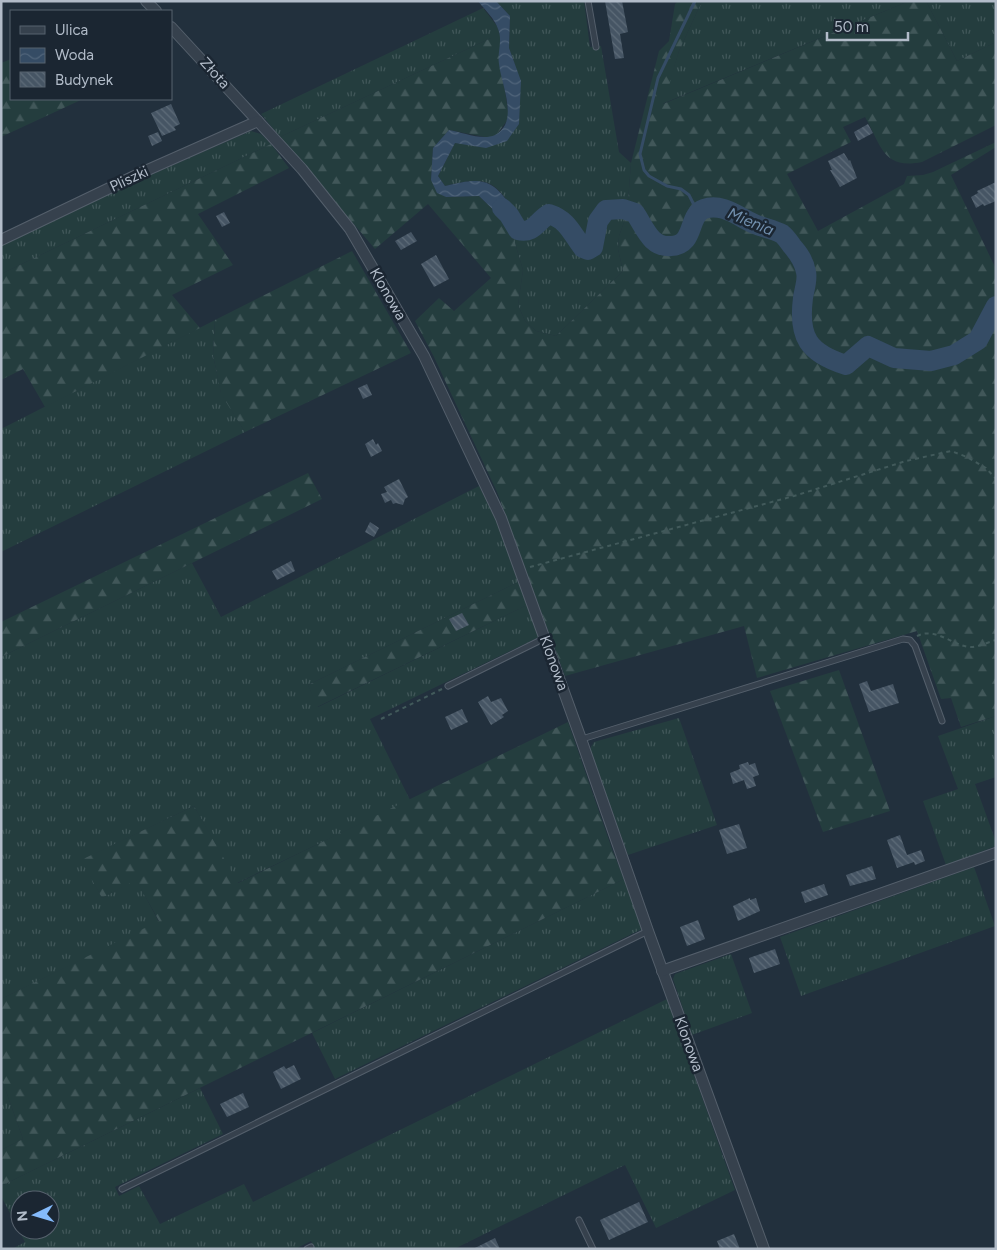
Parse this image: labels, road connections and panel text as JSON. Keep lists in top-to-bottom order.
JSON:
{
  "streets": {
    "street": ["Złota", "Pliszki", "Klonowa"]
  },
  "crossings": [
    ["Złota", "Pliszki"],
    ["Złota", "Klonowa"],
    ["Pliszki", "Klonowa"]
  ],
  "water": ["Mienia"],
  "legend": ["Ulica", "Woda", "Budynek"],
  "scale_bar": "50 m",
  "north": "left"
}
